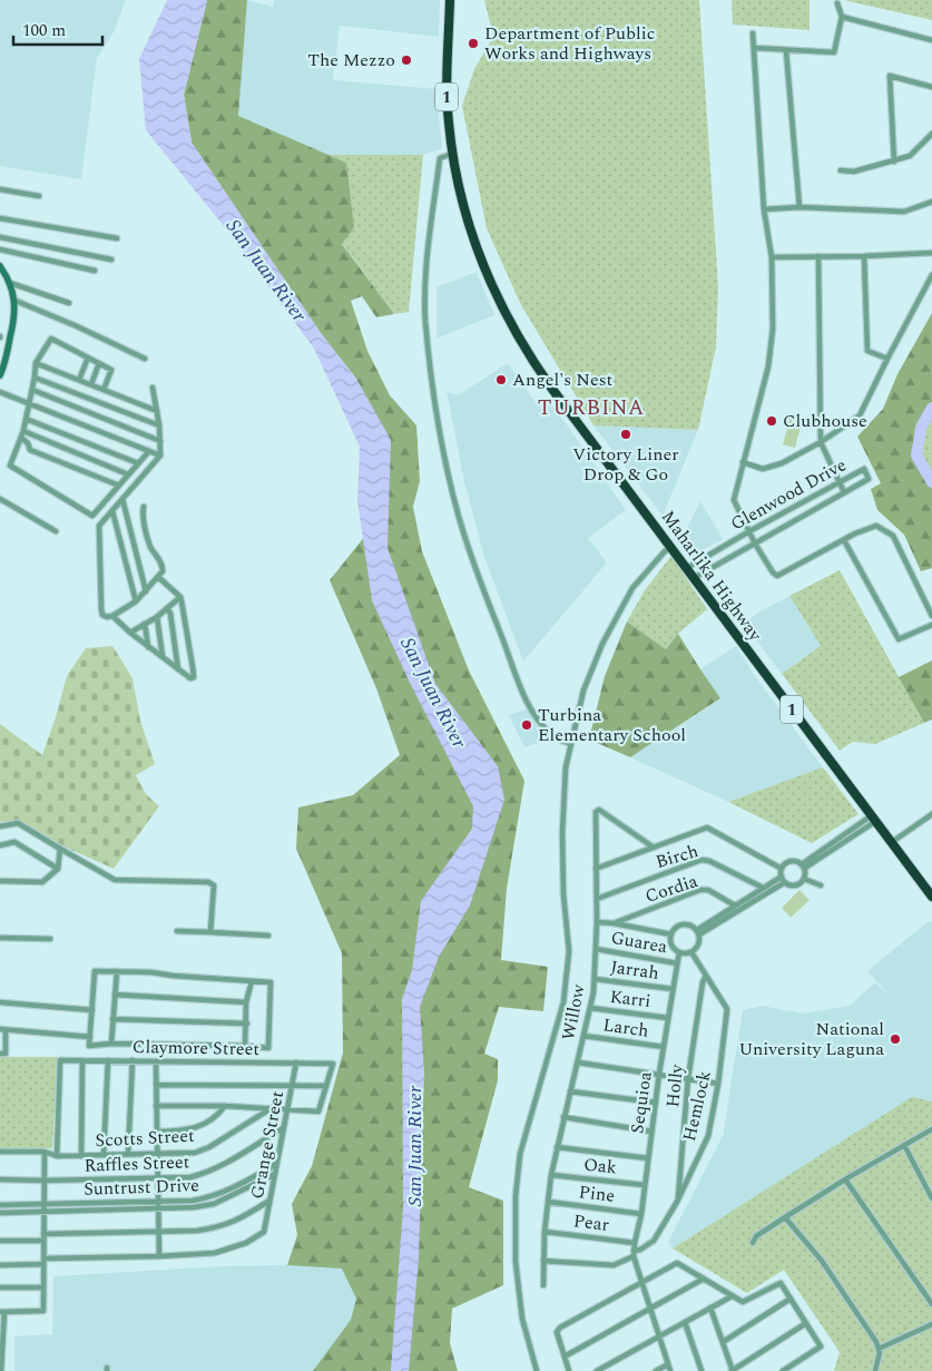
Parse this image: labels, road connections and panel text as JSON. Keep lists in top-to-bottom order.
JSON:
{
  "streets": {
    "highway": ["1", "Maharlika Highway"],
    "street": [
      "Glenwood Drive",
      "Birch",
      "Cordia",
      "Guarea",
      "Jarrah",
      "Karri",
      "Willow",
      "Larch",
      "Claymore Street",
      "Holly",
      "Sequioa",
      "Hemlock",
      "Scotts Street",
      "Grange Street",
      "Raffles Street",
      "Oak",
      "Suntrust Drive",
      "Pine",
      "Pear"
    ]
  },
  "crossings": [
    ["Glenwood Drive", "Maharlika Highway"],
    ["Birch", "Willow"],
    ["Guarea", "Willow"],
    ["Guarea", "Sequioa"],
    ["Jarrah", "Willow"],
    ["Jarrah", "Sequioa"],
    ["Karri", "Willow"],
    ["Karri", "Sequioa"],
    ["Willow", "Larch"],
    ["Willow", "Hemlock"],
    ["Willow", "Oak"],
    ["Willow", "Pine"],
    ["Willow", "Pear"],
    ["Larch", "Sequioa"],
    ["Claymore Street", "Scotts Street"],
    ["Claymore Street", "Grange Street"],
    ["Holly", "Hemlock"],
    ["Sequioa", "Hemlock"],
    ["Sequioa", "Oak"],
    ["Sequioa", "Pine"],
    ["Sequioa", "Pear"],
    ["Grange Street", "Raffles Street"],
    ["Grange Street", "Suntrust Drive"]
  ],
  "districts": ["TURBINA"],
  "water": ["San Juan River"],
  "places": [
    "Department of Public Works and Highways",
    "The Mezzo",
    "Angel's Nest",
    "Clubhouse",
    "Victory Liner Drop & Go",
    "Turbina Elementary School",
    "National University Laguna"
  ],
  "scale_bar": "100 m"
}
